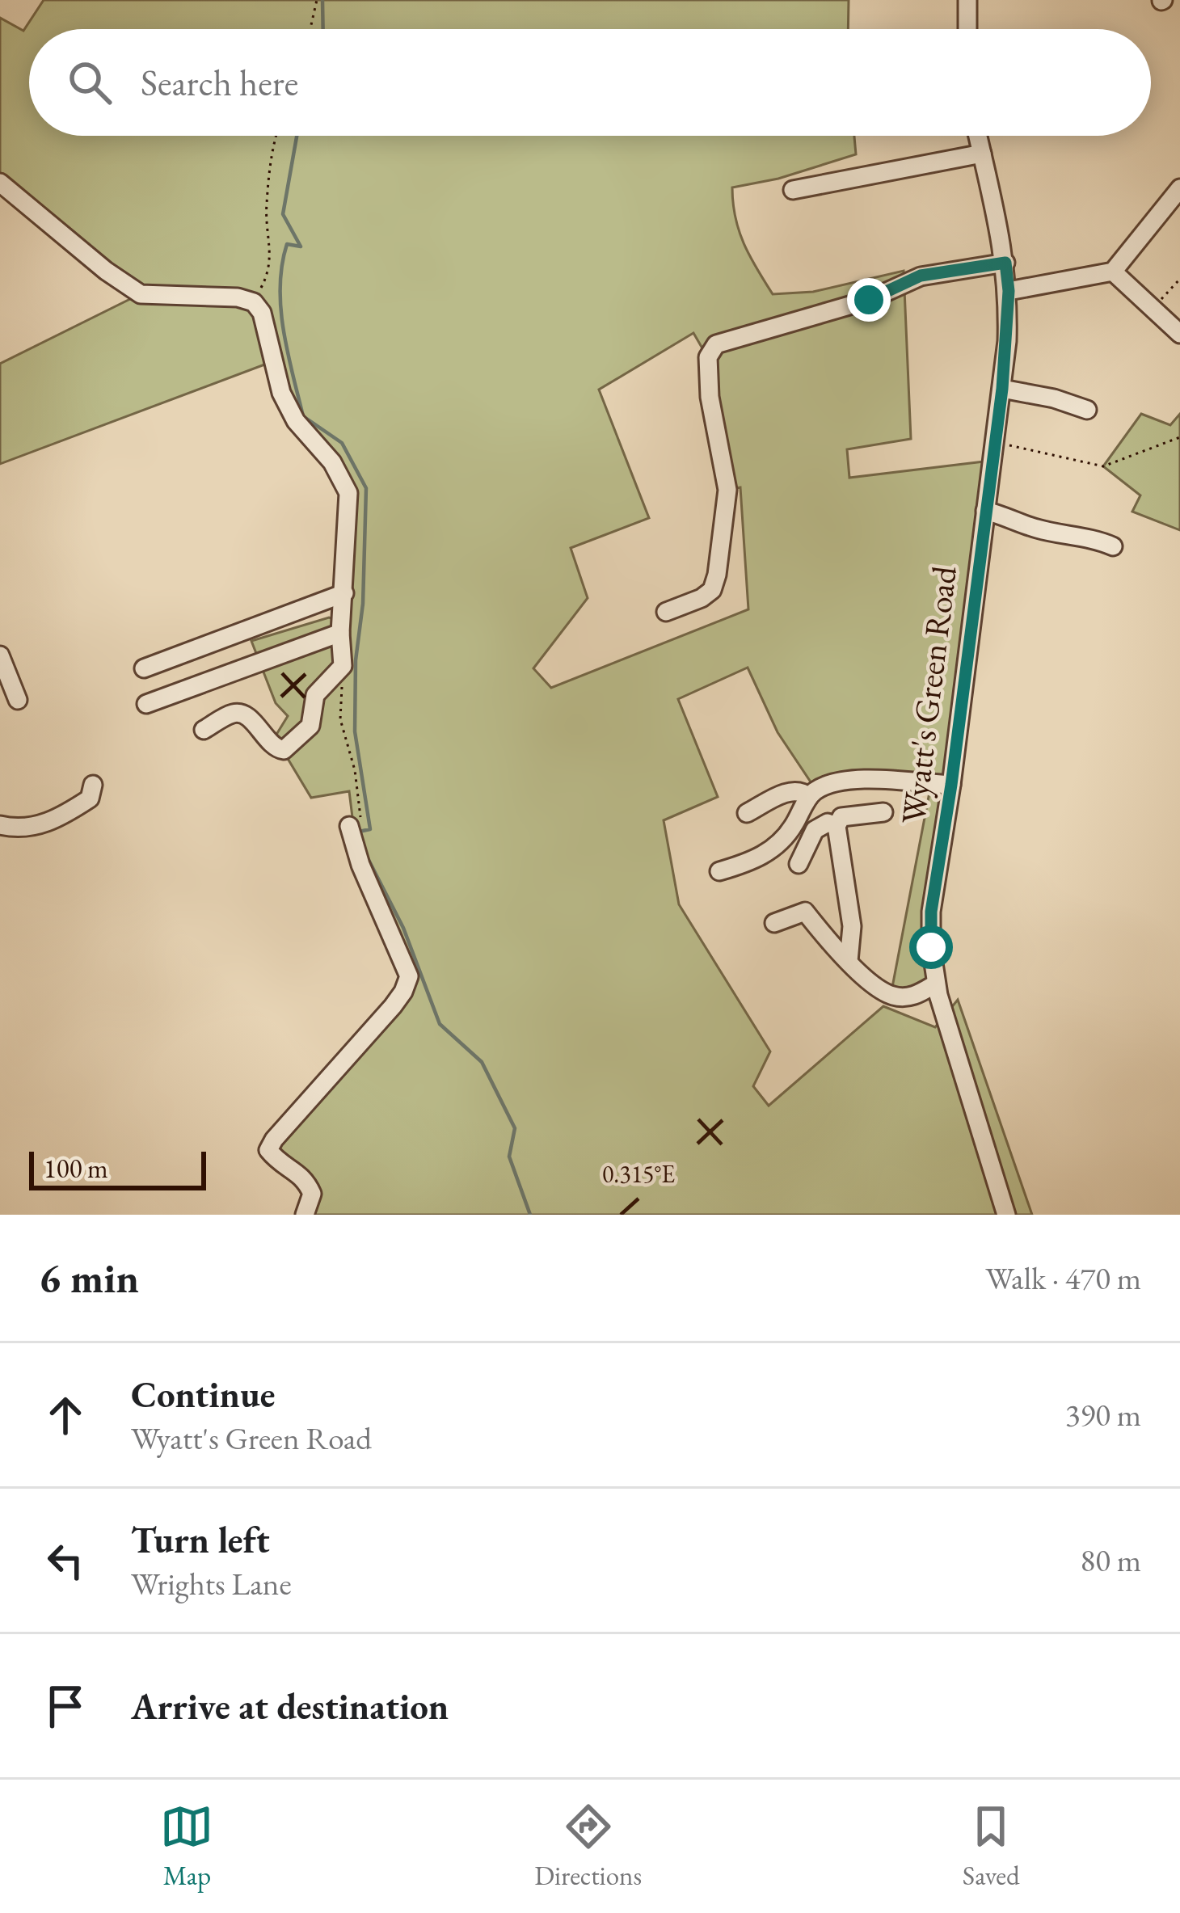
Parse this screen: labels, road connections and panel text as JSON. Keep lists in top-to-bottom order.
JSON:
{
  "streets": {
    "street": ["Wyatt's Green Road"]
  },
  "scale_bar": "100 m",
  "page": {
    "search": "Search here",
    "scale": "100 m",
    "heading": ["6 min", "Walk · 470 m"],
    "list": [
      ["Continue", "Wyatt's Green Road", "390 m"],
      ["Turn left", "Wrights Lane", "80 m"],
      "Arrive at destination"
    ],
    "nav": ["Map", "Directions", "Saved"]
  },
  "coordinates": ["0.315°E"]
}
